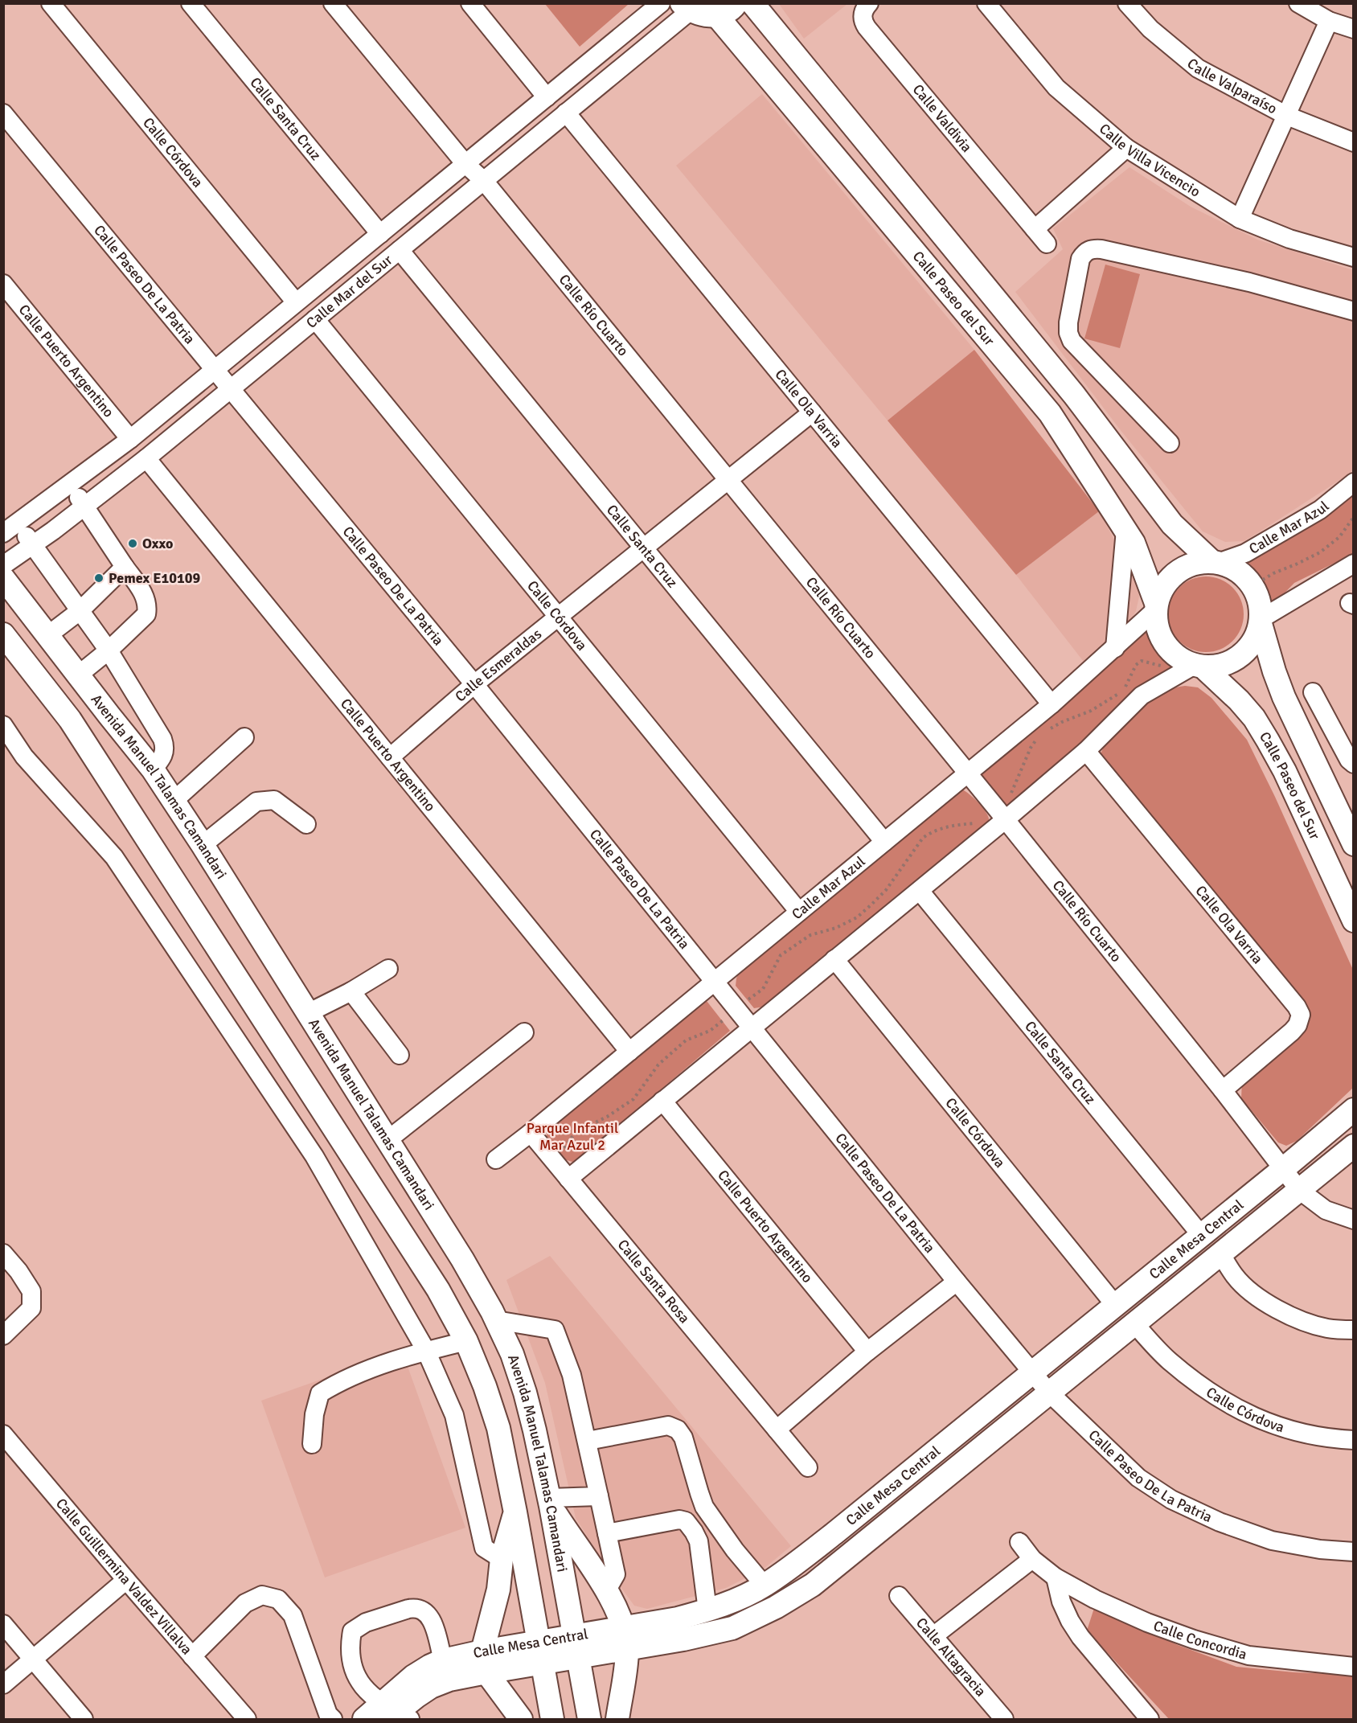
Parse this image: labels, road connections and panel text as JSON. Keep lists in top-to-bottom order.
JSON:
{
  "streets": {
    "main road": ["Calle Paseo del Sur", "Avenida Manuel Talamas Camandari", "Calle Mesa Central"],
    "street": [
      "Calle Valparaíso",
      "Calle Valdivia",
      "Calle Santa Cruz",
      "Calle Córdova",
      "Calle Villa Vicencio",
      "Calle Paseo De La Patria",
      "Calle Mar del Sur",
      "Calle Río Cuarto",
      "Calle Puerto Argentino",
      "Calle Ola Varria",
      "Calle Mar Azul",
      "Calle Esmeraldas",
      "Calle Santa Rosa",
      "Calle Guillermina Valdez Villalva",
      "Calle Concordia",
      "Calle Altagracia"
    ]
  },
  "crossings": [
    ["Calle Santa Cruz", "Calle Mar del Sur"],
    ["Calle Santa Cruz", "Calle Mar Azul"],
    ["Calle Santa Cruz", "Calle Esmeraldas"],
    ["Calle Santa Cruz", "Calle Mesa Central"],
    ["Calle Córdova", "Calle Mar del Sur"],
    ["Calle Córdova", "Calle Mar Azul"],
    ["Calle Córdova", "Calle Esmeraldas"],
    ["Calle Córdova", "Calle Mesa Central"],
    ["Calle Paseo De La Patria", "Calle Mar del Sur"],
    ["Calle Paseo De La Patria", "Calle Mar Azul"],
    ["Calle Paseo De La Patria", "Calle Esmeraldas"],
    ["Calle Paseo De La Patria", "Calle Mesa Central"],
    ["Calle Mar del Sur", "Calle Río Cuarto"],
    ["Calle Mar del Sur", "Calle Puerto Argentino"],
    ["Calle Mar del Sur", "Calle Ola Varria"],
    ["Calle Paseo del Sur", "Calle Mar Azul"],
    ["Calle Río Cuarto", "Calle Ola Varria"],
    ["Calle Río Cuarto", "Calle Mar Azul"],
    ["Calle Río Cuarto", "Calle Esmeraldas"],
    ["Calle Río Cuarto", "Calle Mesa Central"],
    ["Calle Puerto Argentino", "Calle Mar Azul"],
    ["Calle Puerto Argentino", "Calle Esmeraldas"],
    ["Calle Ola Varria", "Calle Mar Azul"],
    ["Calle Ola Varria", "Calle Esmeraldas"],
    ["Calle Mar Azul", "Calle Santa Rosa"],
    ["Avenida Manuel Talamas Camandari", "Calle Mesa Central"]
  ],
  "parks": ["Parque Infantil Mar Azul 2"],
  "places": ["Oxxo", "Pemex E10109"]
}
